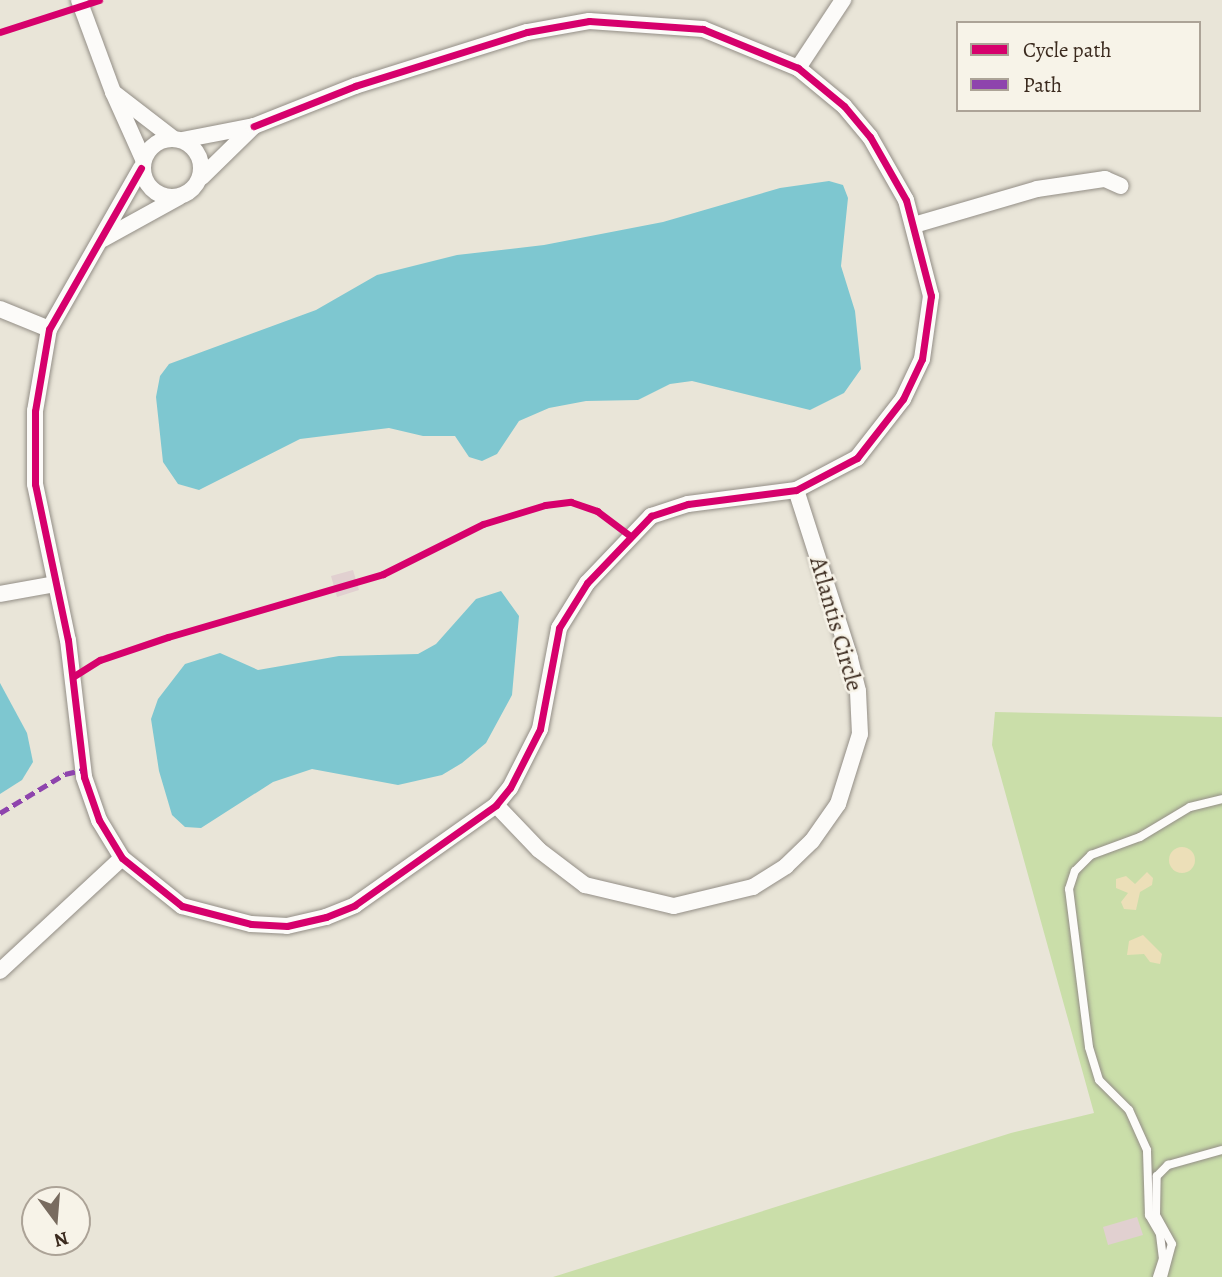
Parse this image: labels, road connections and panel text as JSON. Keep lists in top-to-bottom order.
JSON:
{
  "streets": {
    "street": ["Atlantis Circle"]
  },
  "legend": ["Cycle path", "Path"],
  "north": "bottom"
}
